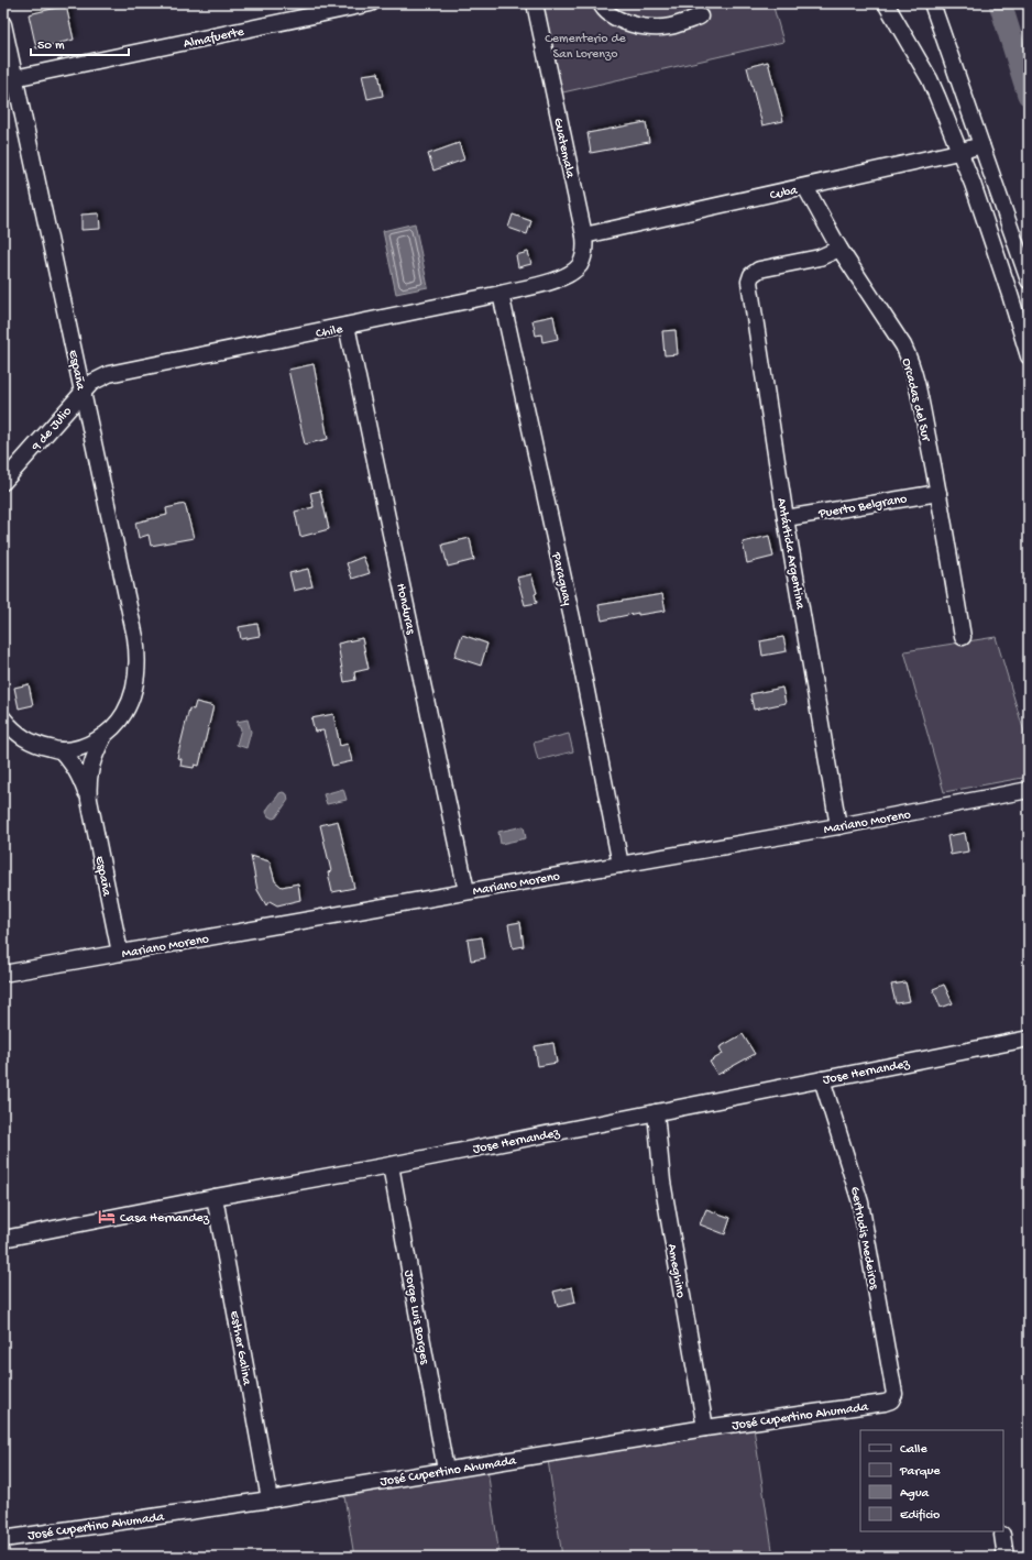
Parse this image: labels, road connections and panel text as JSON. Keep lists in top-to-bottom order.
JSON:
{
  "streets": {
    "street": [
      "Almafuerte",
      "Guatemala",
      "Cuba",
      "Chile",
      "España",
      "Orcadas del Sur",
      "9 de Julio",
      "Puerto Belgrano",
      "Antártida Argentina",
      "Paraguay",
      "Honduras",
      "Mariano Moreno",
      "Jose Hernandez",
      "Gertrudis Medeiros",
      "Ameghino",
      "Jorge Luis Borges",
      "Esther Galina",
      "José Cupertino Ahumada"
    ]
  },
  "crossings": [
    ["Almafuerte", "España"],
    ["Guatemala", "Cuba"],
    ["Guatemala", "Chile"],
    ["Cuba", "Orcadas del Sur"],
    ["Chile", "9 de Julio"],
    ["Chile", "Paraguay"],
    ["Chile", "Honduras"],
    ["España", "9 de Julio"],
    ["España", "Mariano Moreno"],
    ["Orcadas del Sur", "Puerto Belgrano"],
    ["Orcadas del Sur", "Antártida Argentina"],
    ["Puerto Belgrano", "Antártida Argentina"],
    ["Antártida Argentina", "Mariano Moreno"],
    ["Paraguay", "Mariano Moreno"],
    ["Honduras", "Mariano Moreno"],
    ["Jose Hernandez", "Gertrudis Medeiros"],
    ["Jose Hernandez", "Ameghino"],
    ["Jose Hernandez", "Jorge Luis Borges"],
    ["Jose Hernandez", "Esther Galina"],
    ["Gertrudis Medeiros", "José Cupertino Ahumada"],
    ["Ameghino", "José Cupertino Ahumada"],
    ["Jorge Luis Borges", "José Cupertino Ahumada"],
    ["Esther Galina", "José Cupertino Ahumada"]
  ],
  "parks": ["Cementerio de San Lorenzo"],
  "places": {
    "hotel": ["Casa Hernandez"]
  },
  "legend": [
    "Calle",
    "Parque",
    "Agua",
    "Edificio"
  ],
  "scale_bar": "50 m"
}
